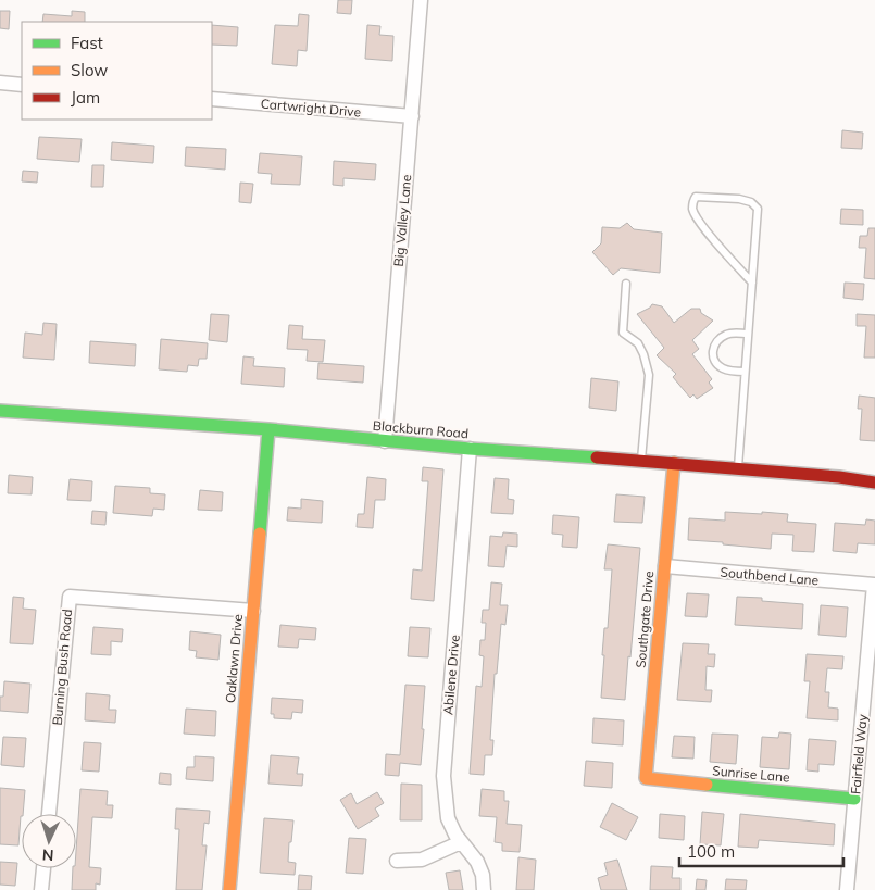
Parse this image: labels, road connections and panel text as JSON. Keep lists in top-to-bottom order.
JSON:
{
  "streets": {
    "street": [
      "Cartwright Drive",
      "Big Valley Lane",
      "Blackburn Road",
      "Southbend Lane",
      "Southgate Drive",
      "Oaklawn Drive",
      "Burning Bush Road",
      "Abilene Drive",
      "Fairfield Way",
      "Sunrise Lane"
    ]
  },
  "crossings": [
    ["Cartwright Drive", "Big Valley Lane"],
    ["Big Valley Lane", "Blackburn Road"],
    ["Blackburn Road", "Southgate Drive"],
    ["Blackburn Road", "Oaklawn Drive"],
    ["Blackburn Road", "Abilene Drive"],
    ["Southbend Lane", "Southgate Drive"],
    ["Southbend Lane", "Fairfield Way"],
    ["Southgate Drive", "Sunrise Lane"],
    ["Oaklawn Drive", "Burning Bush Road"],
    ["Fairfield Way", "Sunrise Lane"]
  ],
  "legend": ["Fast", "Slow", "Jam"],
  "scale_bar": "100 m",
  "north": "bottom"
}
